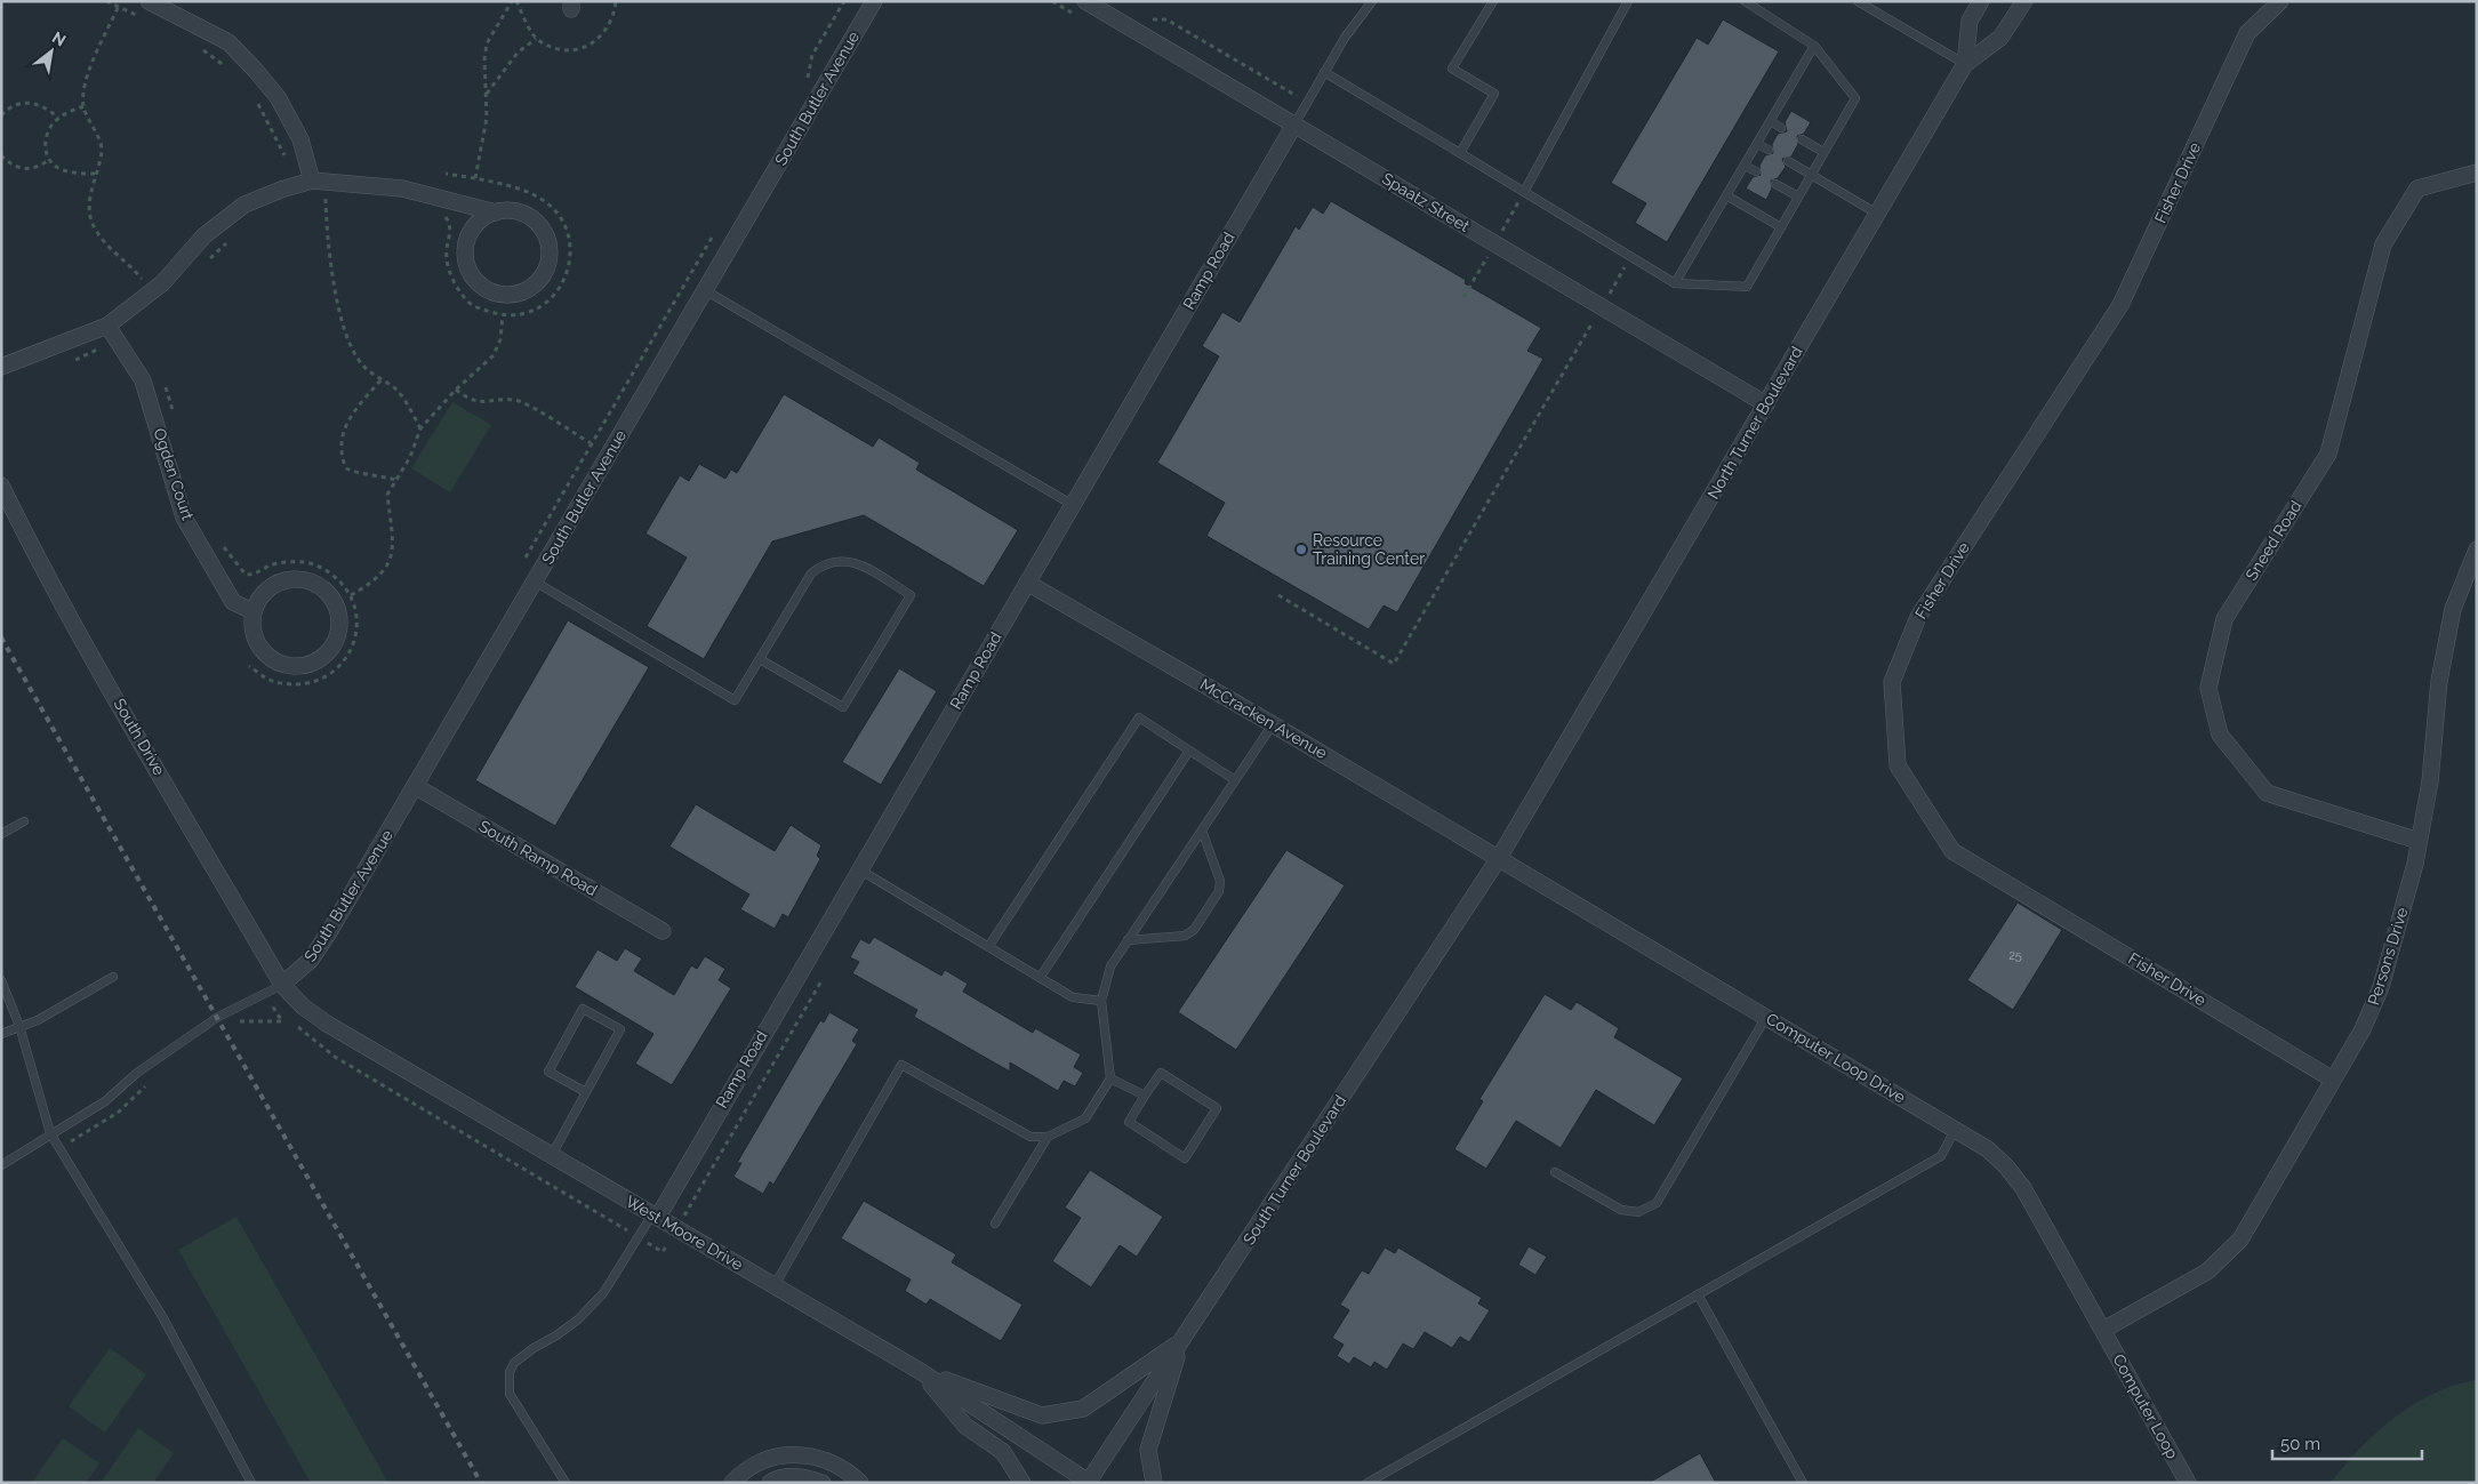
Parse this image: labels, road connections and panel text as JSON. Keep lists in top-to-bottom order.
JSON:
{
  "streets": {
    "street": [
      "South Butler Avenue",
      "Fisher Drive",
      "Spaatz Street",
      "Ramp Road",
      "North Turner Boulevard",
      "Ogden Court",
      "Sneed Road",
      "McCracken Avenue",
      "South Drive",
      "South Ramp Road",
      "Persons Drive",
      "Computer Loop Drive",
      "South Turner Boulevard",
      "West Moore Drive",
      "Computer Loop"
    ]
  },
  "crossings": [
    ["South Butler Avenue", "South Drive"],
    ["South Butler Avenue", "South Ramp Road"],
    ["South Butler Avenue", "West Moore Drive"],
    ["Fisher Drive", "Persons Drive"],
    ["Spaatz Street", "Ramp Road"],
    ["Spaatz Street", "North Turner Boulevard"],
    ["Ramp Road", "McCracken Avenue"],
    ["Ramp Road", "West Moore Drive"],
    ["North Turner Boulevard", "McCracken Avenue"],
    ["North Turner Boulevard", "Computer Loop Drive"],
    ["North Turner Boulevard", "South Turner Boulevard"],
    ["Sneed Road", "Persons Drive"],
    ["McCracken Avenue", "Computer Loop Drive"],
    ["McCracken Avenue", "South Turner Boulevard"],
    ["South Drive", "West Moore Drive"],
    ["Persons Drive", "Computer Loop Drive"],
    ["Persons Drive", "Computer Loop"],
    ["Computer Loop Drive", "South Turner Boulevard"],
    ["Computer Loop Drive", "Computer Loop"],
    ["South Turner Boulevard", "West Moore Drive"]
  ],
  "places": ["Resource Training Center"],
  "house_numbers": ["25"],
  "scale_bar": "50 m",
  "north": "top right"
}
